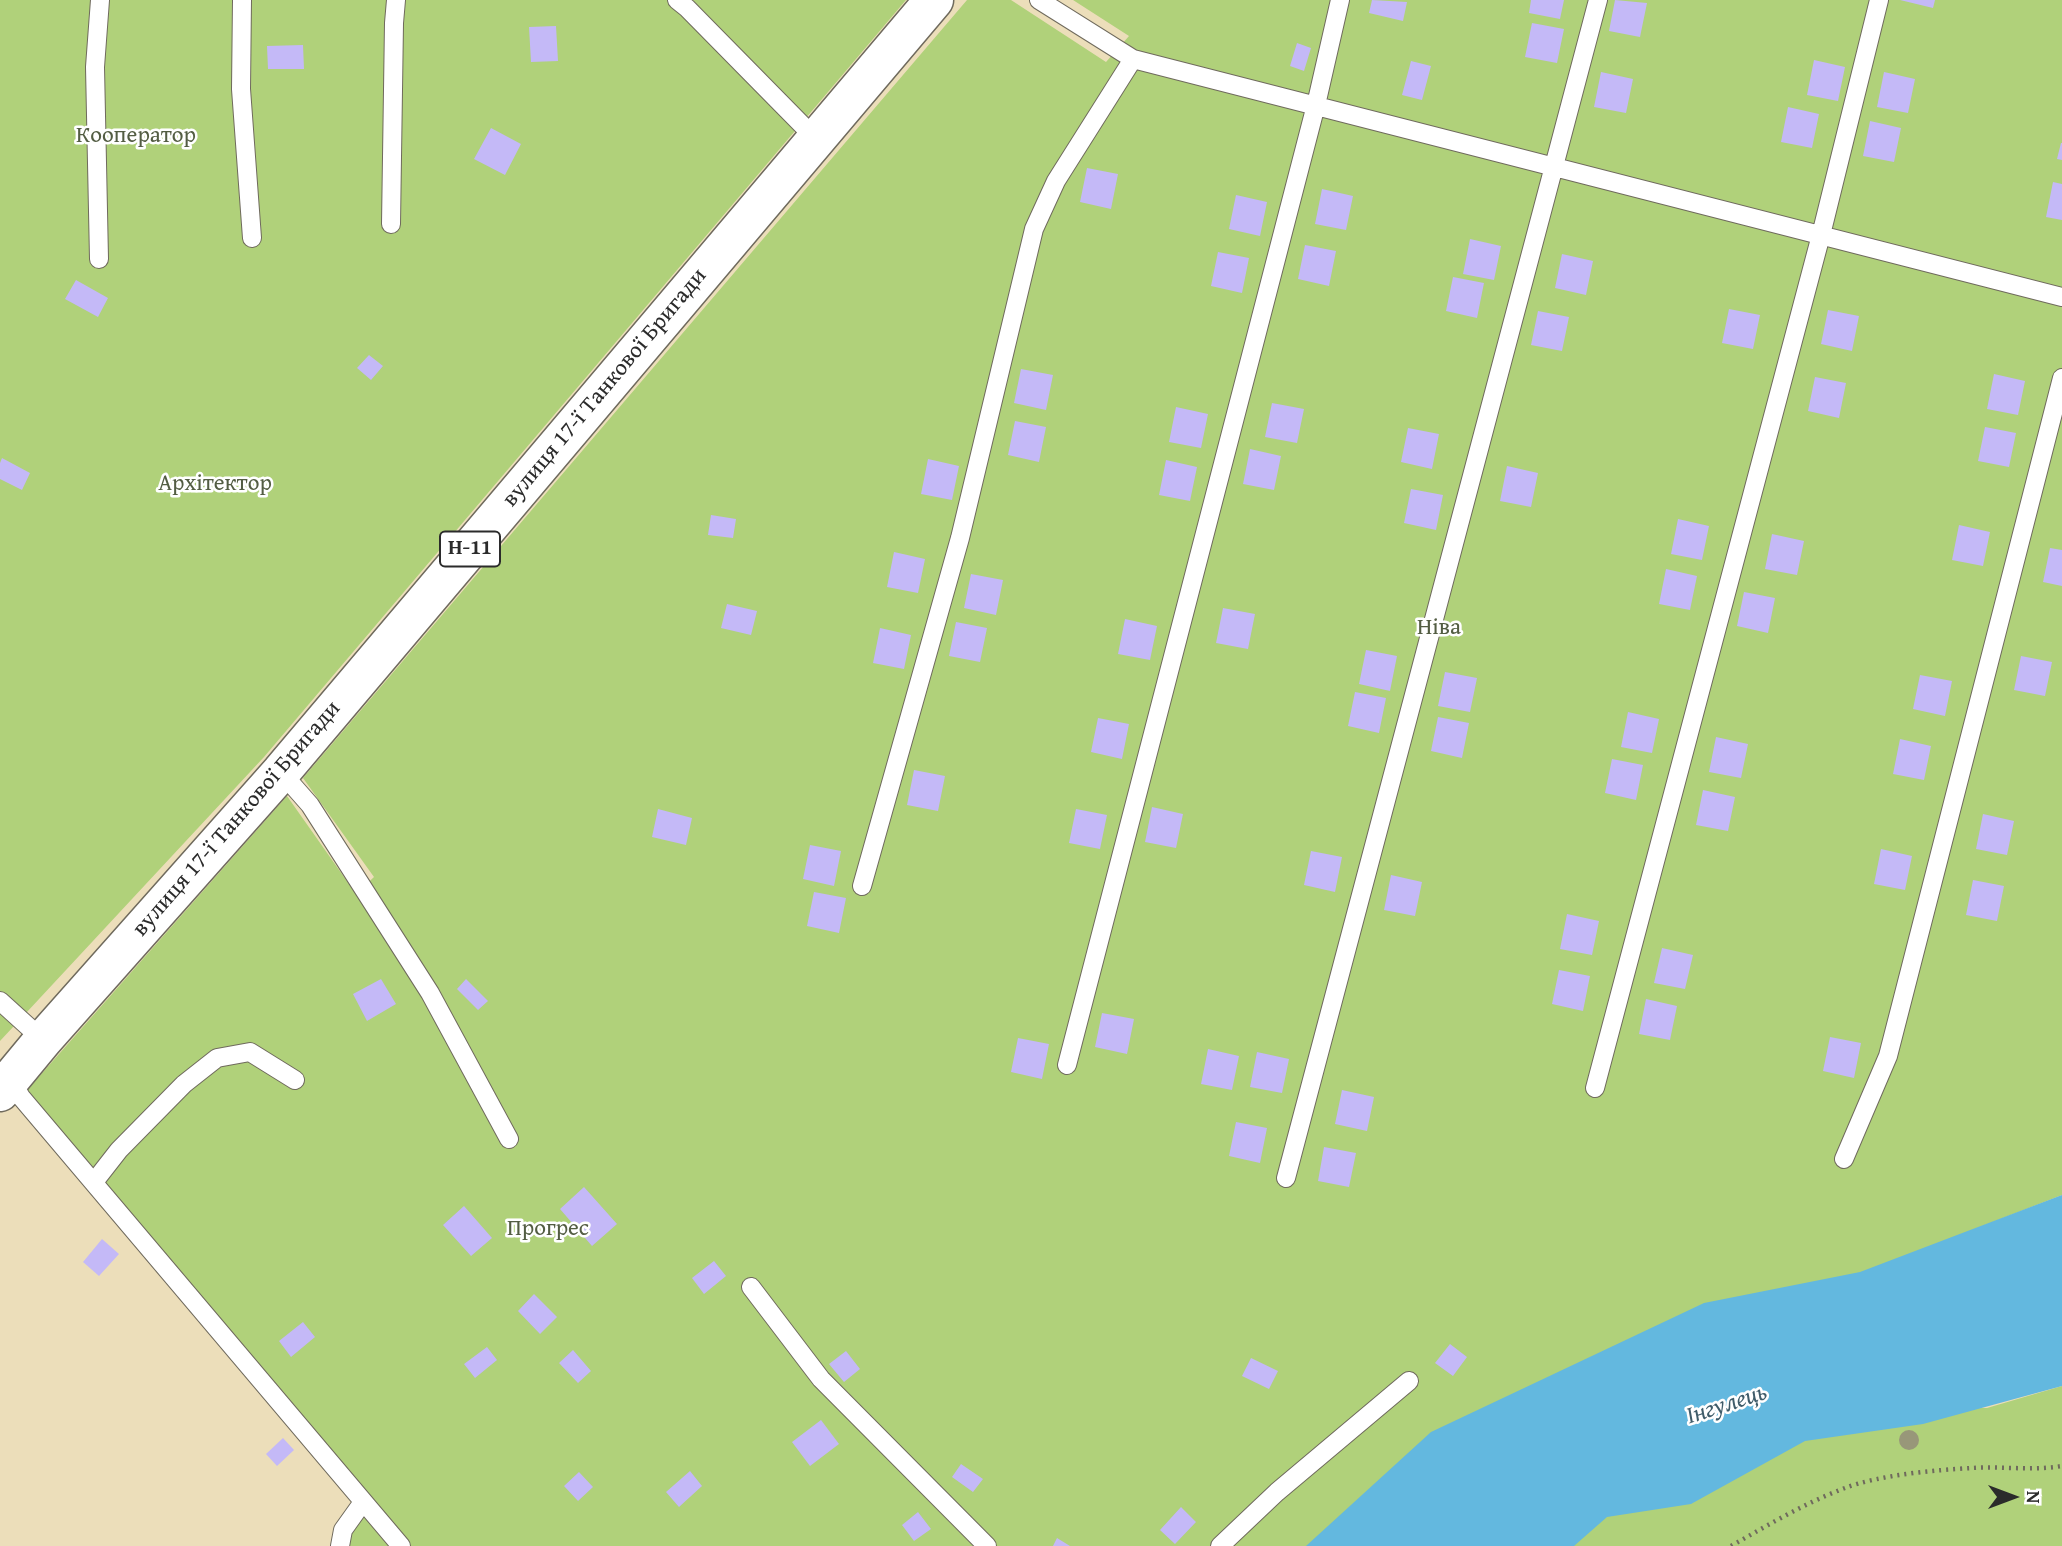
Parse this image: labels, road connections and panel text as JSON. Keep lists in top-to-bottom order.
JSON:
{
  "streets": {
    "main road": ["вулиця 17-ї Танкової Бригади", "Н-11"]
  },
  "water": ["Інгулець"],
  "parks": [
    "Кооператор",
    "Архітектор",
    "Ніва",
    "Прогрес"
  ],
  "north": "right"
}
